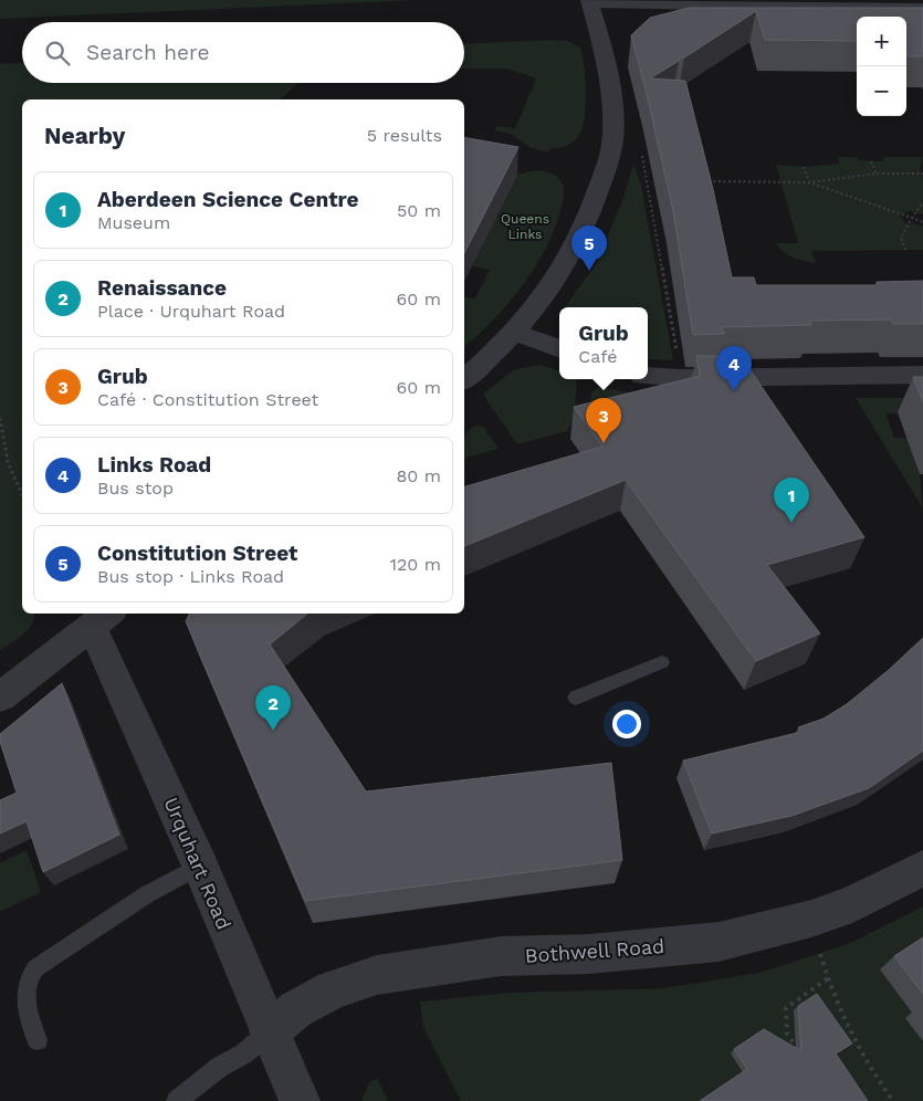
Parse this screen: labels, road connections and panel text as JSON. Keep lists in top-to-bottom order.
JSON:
{
  "streets": {
    "street": ["Urquhart Road", "Bothwell Road"]
  },
  "crossings": [
    ["Urquhart Road", "Bothwell Road"]
  ],
  "parks": ["Queens Links"],
  "page": {
    "map_buttons": ["+", "−"],
    "search": "Search here",
    "heading": ["Nearby", "5 results"],
    "list": [
      {
        "mark": "1",
        "name": "Aberdeen Science Centre",
        "note": "Museum",
        "value": "50 m"
      },
      {
        "mark": "2",
        "name": "Renaissance",
        "note": "Place · Urquhart Road",
        "value": "60 m"
      },
      {
        "mark": "3",
        "name": "Grub",
        "note": "Café · Constitution Street",
        "value": "60 m"
      },
      {
        "mark": "4",
        "name": "Links Road",
        "note": "Bus stop",
        "value": "80 m"
      },
      {
        "mark": "5",
        "name": "Constitution Street",
        "note": "Bus stop · Links Road",
        "value": "120 m"
      }
    ],
    "pins": [
      "5",
      "4",
      "3",
      "1",
      "2"
    ],
    "popup": ["Grub", "Café"]
  }
}
